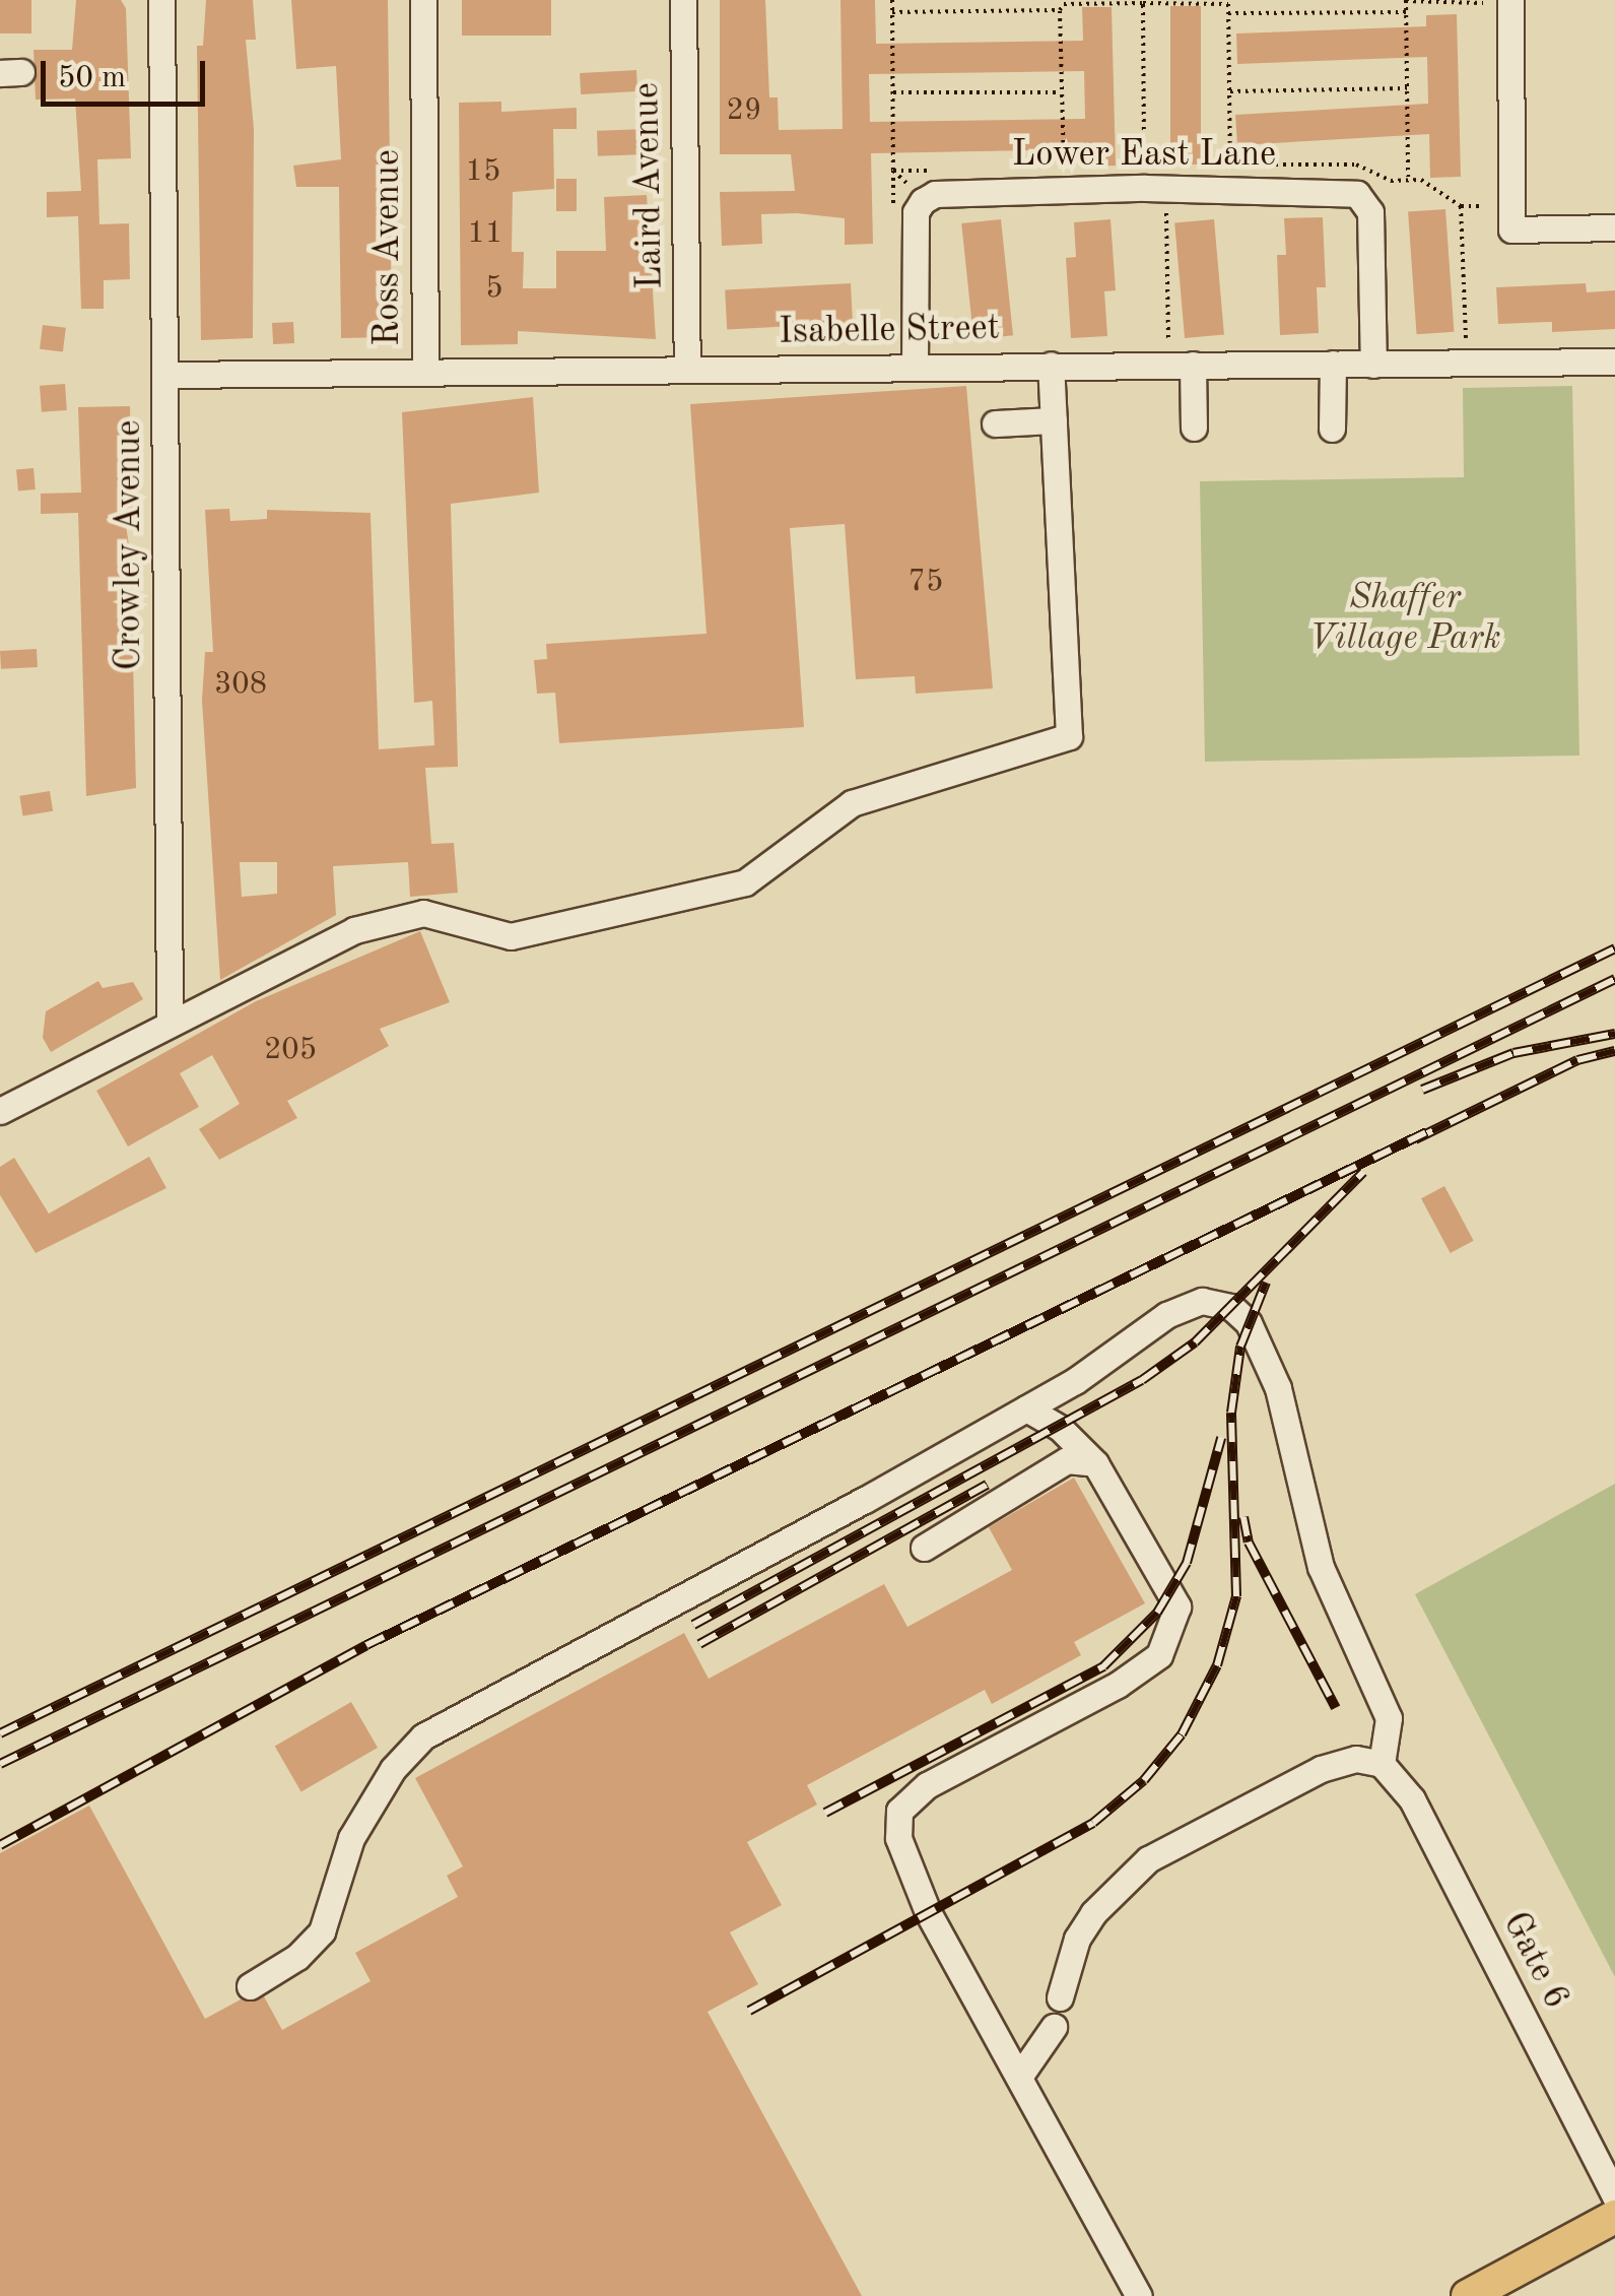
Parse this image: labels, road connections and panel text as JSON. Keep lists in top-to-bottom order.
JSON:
{
  "streets": {
    "street": [
      "Lower East Lane",
      "Laird Avenue",
      "Ross Avenue",
      "Isabelle Street",
      "Crowley Avenue",
      "Gate 6"
    ]
  },
  "crossings": [
    ["Lower East Lane", "Isabelle Street"],
    ["Laird Avenue", "Isabelle Street"],
    ["Ross Avenue", "Isabelle Street"],
    ["Isabelle Street", "Crowley Avenue"]
  ],
  "parks": ["Shaffer Village Park"],
  "house_numbers": [
    "29",
    "15",
    "11",
    "5",
    "75",
    "308",
    "205"
  ],
  "scale_bar": "50 m"
}
